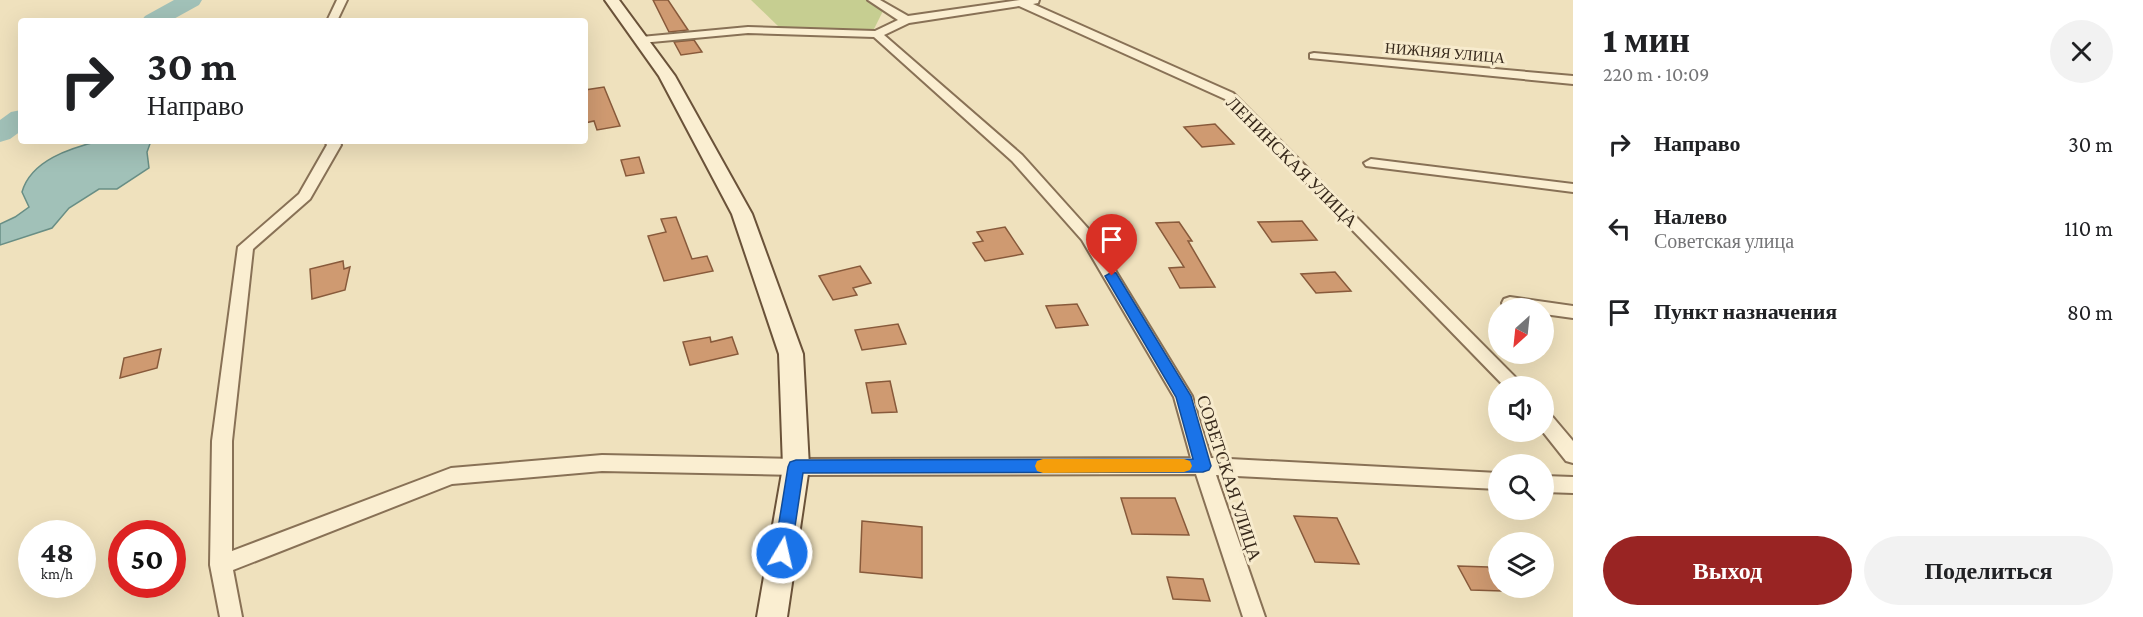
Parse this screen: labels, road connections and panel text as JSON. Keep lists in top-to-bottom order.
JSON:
{
  "streets": {
    "street": ["НИЖНЯЯ УЛИЦА", "ЛЕНИНСКАЯ УЛИЦА", "СОВЕТСКАЯ УЛИЦА"]
  },
  "north": "bottom left",
  "page": {
    "heading": ["1 мин", "220 m · 10:09"],
    "turn": ["30 m", "Направо"],
    "list": [
      {
        "name": "Направо",
        "value": "30 m"
      },
      {
        "name": "Налево",
        "note": "Советская улица",
        "value": "110 m"
      },
      {
        "name": "Пункт назначения",
        "value": "80 m"
      }
    ],
    "speed": "48 km/h",
    "limit": "50",
    "buttons": ["Выход", "Поделиться"]
  }
}
